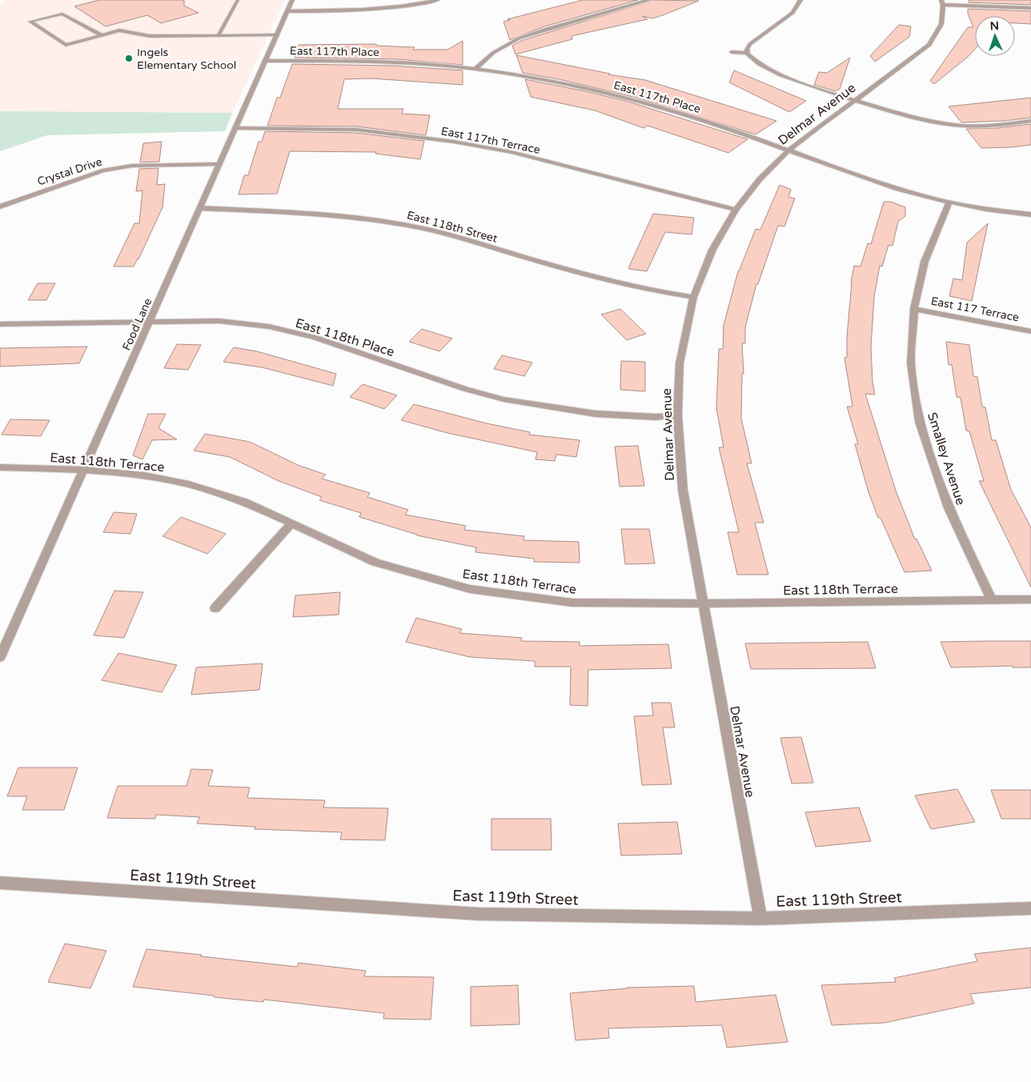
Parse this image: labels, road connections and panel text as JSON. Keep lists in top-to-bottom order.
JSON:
{
  "streets": {
    "street": [
      "East 117th Place",
      "Delmar Avenue",
      "East 117th Terrace",
      "Crystal Drive",
      "East 118th Street",
      "East 117 Terrace",
      "Food Lane",
      "East 118th Place",
      "Smalley Avenue",
      "East 118th Terrace",
      "East 119th Street"
    ]
  },
  "crossings": [
    ["East 117th Place", "Delmar Avenue"],
    ["East 117th Place", "Food Lane"],
    ["East 117th Place", "Smalley Avenue"],
    ["Delmar Avenue", "East 117th Terrace"],
    ["Delmar Avenue", "East 118th Street"],
    ["Delmar Avenue", "East 118th Place"],
    ["Delmar Avenue", "East 118th Terrace"],
    ["Delmar Avenue", "East 119th Street"],
    ["East 117th Terrace", "Food Lane"],
    ["Crystal Drive", "Food Lane"],
    ["East 118th Street", "Food Lane"],
    ["East 117 Terrace", "Smalley Avenue"],
    ["Food Lane", "East 118th Place"],
    ["Food Lane", "East 118th Terrace"],
    ["Smalley Avenue", "East 118th Terrace"]
  ],
  "places": ["Ingels Elementary School"],
  "north": "top"
}
